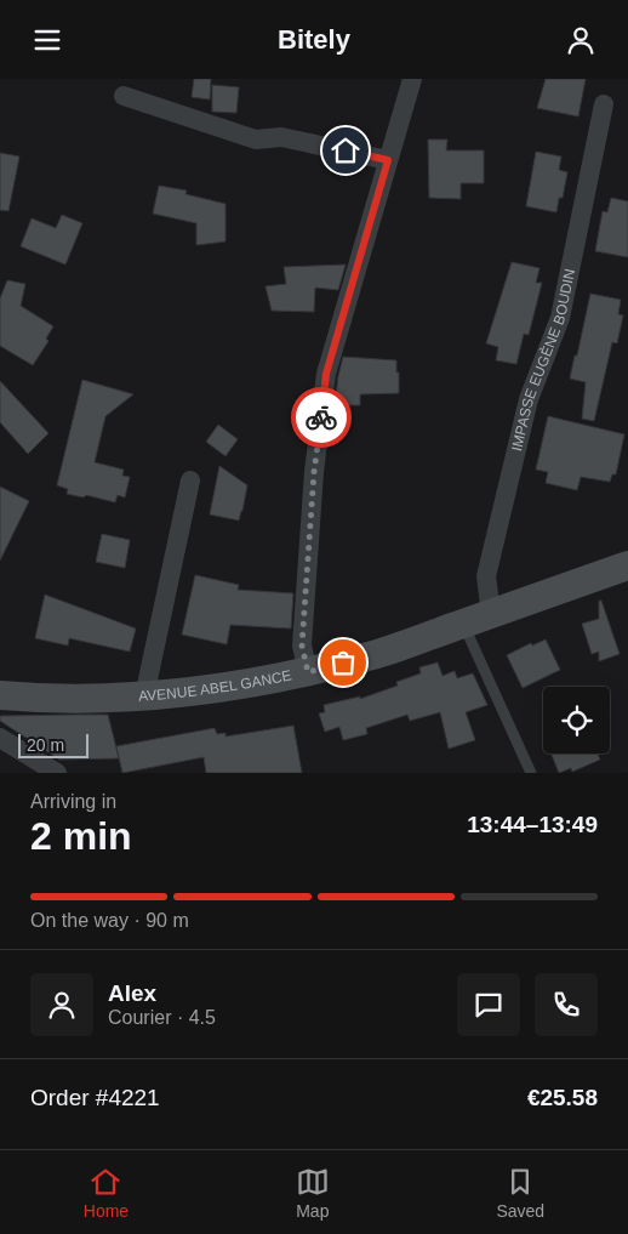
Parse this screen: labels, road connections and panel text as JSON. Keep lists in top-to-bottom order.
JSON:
{
  "streets": {
    "main road": ["AVENUE ABEL GANCE"],
    "street": ["IMPASSE EUGÈNE BOUDIN"]
  },
  "crossings": [
    ["IMPASSE EUGÈNE BOUDIN", "AVENUE ABEL GANCE"]
  ],
  "scale_bar": "20 m",
  "page": {
    "header": "Bitely",
    "scale": "20 m",
    "heading": ["2 min", "Arriving in", "13:44–13:49"],
    "panel": [
      "Alex",
      "Courier · 4.5",
      "Order #4221",
      "€25.58"
    ],
    "bar": "On the way · 90 m",
    "tabs": ["Home", "Map", "Saved"]
  }
}
